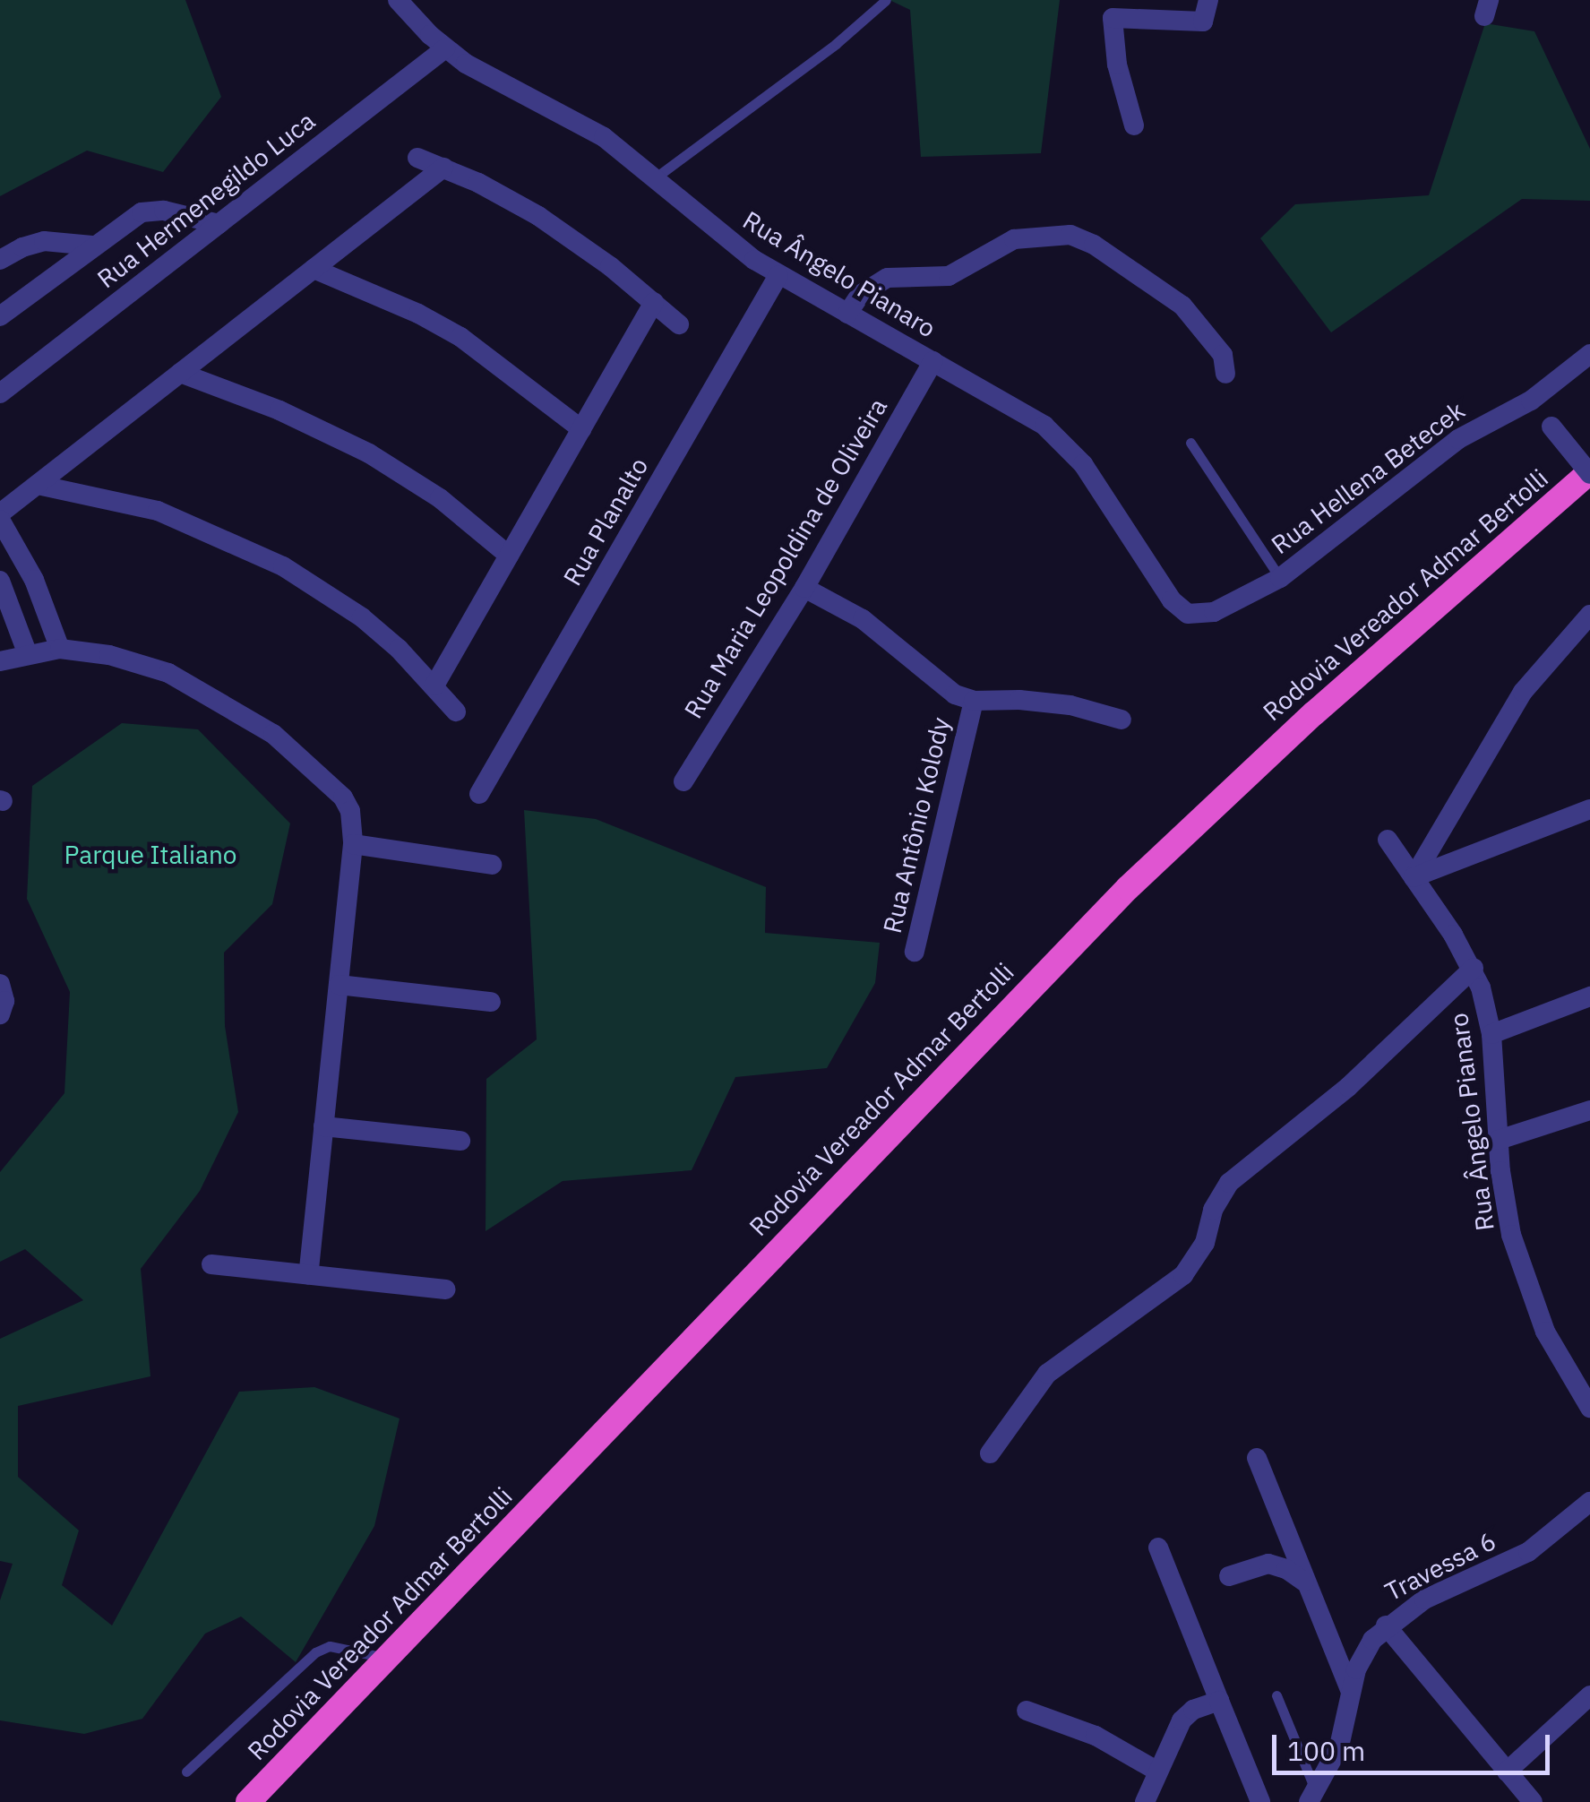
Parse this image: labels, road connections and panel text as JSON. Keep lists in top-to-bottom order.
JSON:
{
  "streets": {
    "highway": ["Rodovia Vereador Admar Bertolli"],
    "street": [
      "Rua Hermenegildo Luca",
      "Rua Ângelo Pianaro",
      "Rua Hellena Betecek",
      "Rua Planalto",
      "Rua Maria Leopoldina de Oliveira",
      "Rua Antônio Kolody",
      "Travessa 6"
    ]
  },
  "crossings": [
    ["Rua Hermenegildo Luca", "Rua Ângelo Pianaro"],
    ["Rua Ângelo Pianaro", "Rua Hellena Betecek"],
    ["Rua Ângelo Pianaro", "Rua Planalto"],
    ["Rua Ângelo Pianaro", "Rua Maria Leopoldina de Oliveira"],
    ["Rua Maria Leopoldina de Oliveira", "Rua Antônio Kolody"]
  ],
  "parks": ["Parque Italiano"],
  "scale_bar": "100 m"
}
